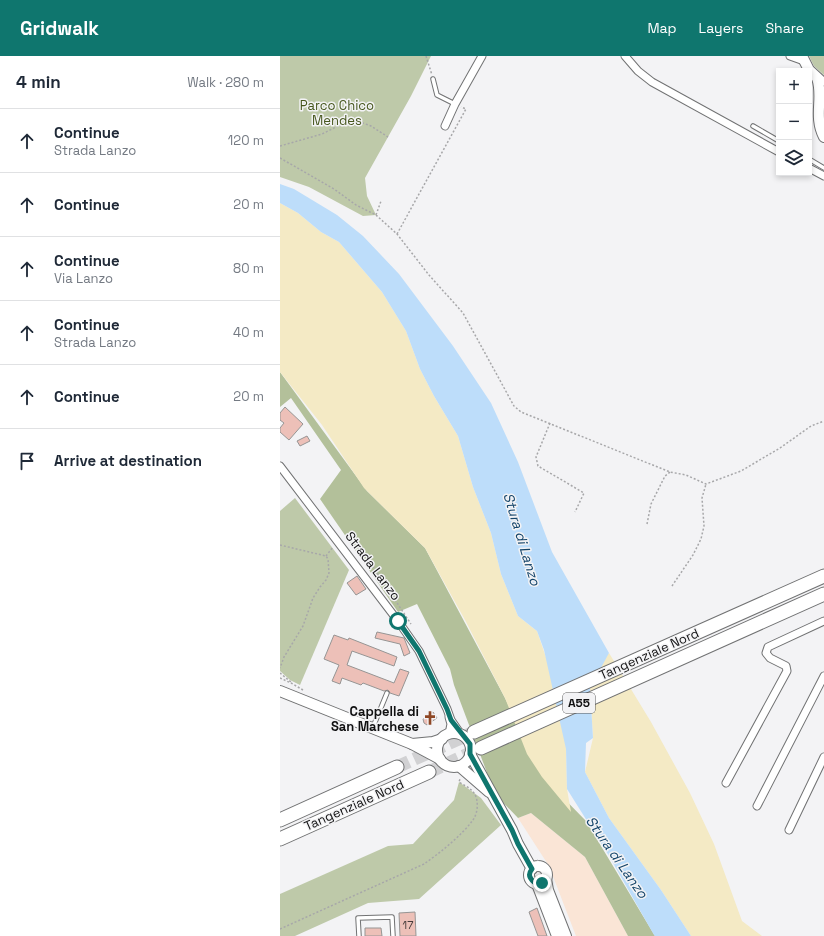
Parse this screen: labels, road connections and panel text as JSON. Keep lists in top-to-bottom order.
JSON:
{
  "streets": {
    "highway": ["Tangenziale Nord", "A55"],
    "street": ["Strada Lanzo"]
  },
  "crossings": [
    ["Strada Lanzo", "Tangenziale Nord"]
  ],
  "water": ["Stura di Lanzo"],
  "parks": ["Parco Chico Mendes"],
  "places": {
    "church": ["Cappella di San Marchese"]
  },
  "house_numbers": ["17"],
  "page": {
    "header": "Gridwalk",
    "nav": ["Map", "Layers", "Share"],
    "heading": ["4 min", "Walk · 280 m"],
    "map_buttons": ["+", "−"],
    "list": [
      ["Continue", "Strada Lanzo", "120 m"],
      ["Continue", "20 m"],
      ["Continue", "Via Lanzo", "80 m"],
      ["Continue", "Strada Lanzo", "40 m"],
      ["Continue", "20 m"],
      "Arrive at destination"
    ]
  }
}
